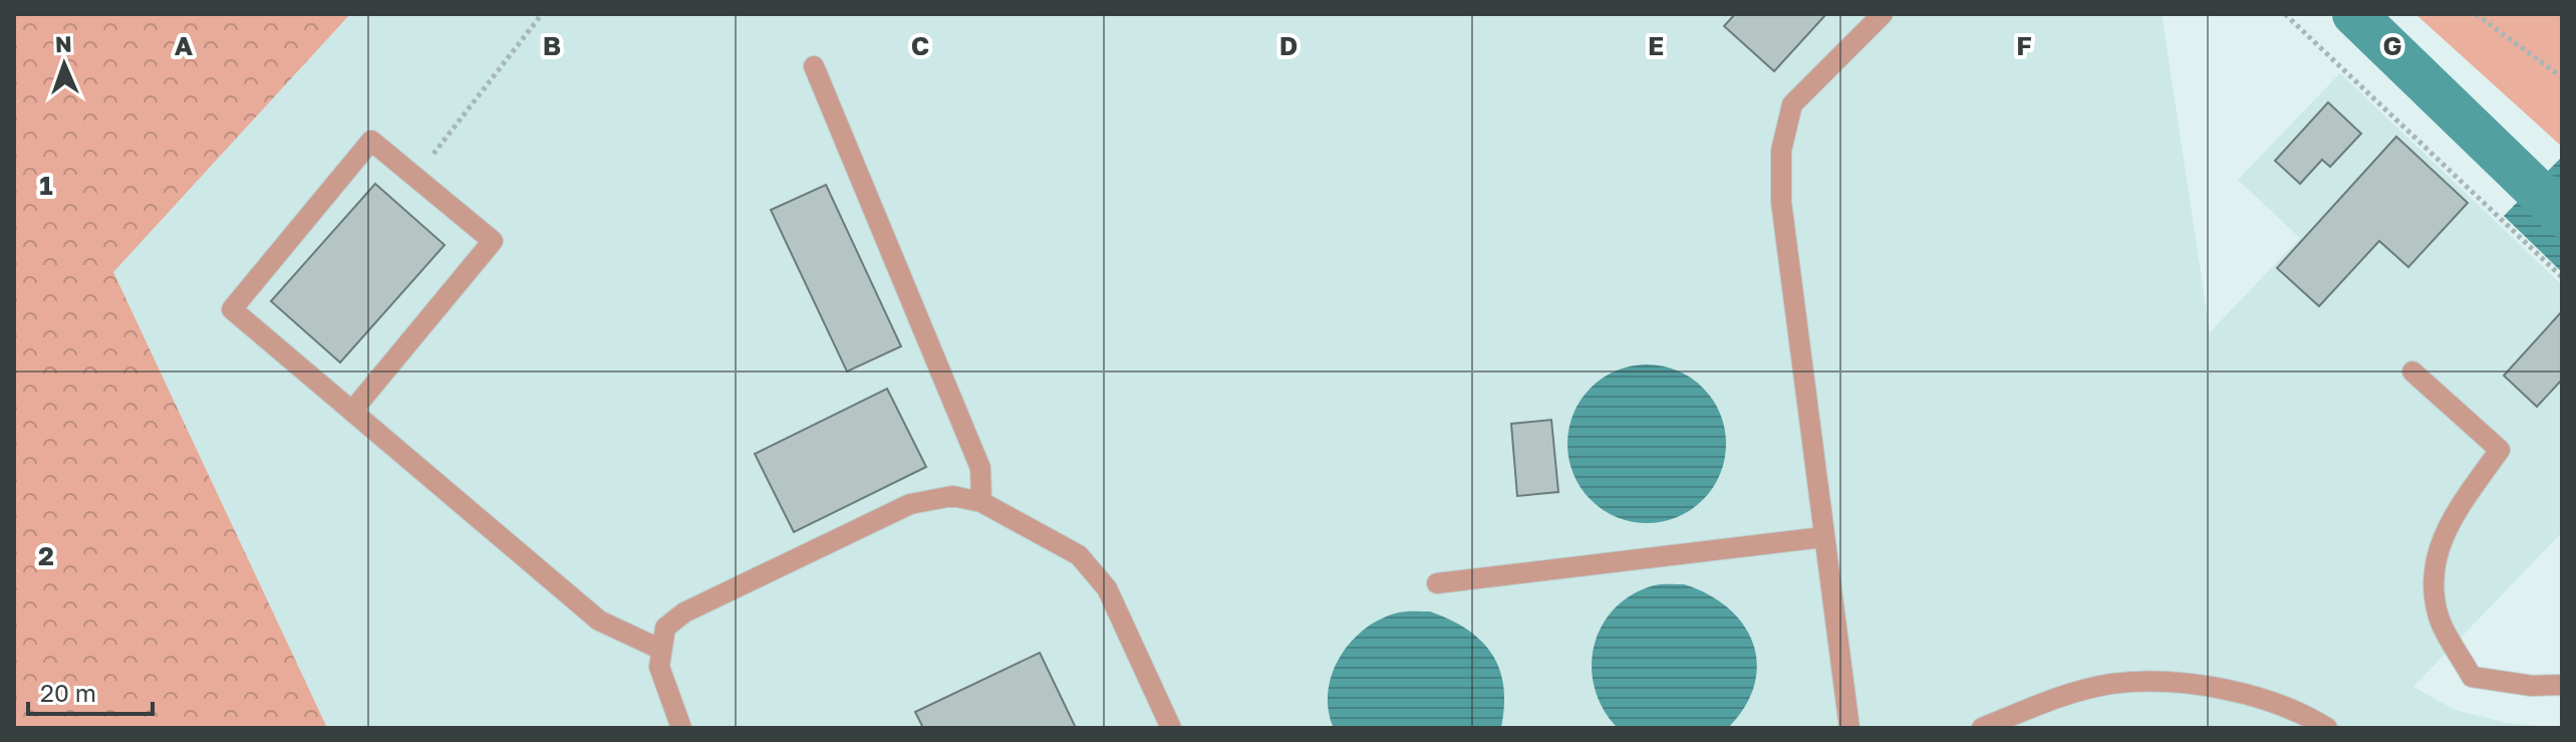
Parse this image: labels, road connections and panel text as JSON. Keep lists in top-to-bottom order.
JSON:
{
  "scale_bar": "20 m",
  "north": "top",
  "grid": {
    "columns": [
      "A",
      "B",
      "C",
      "D",
      "E",
      "F",
      "G"
    ],
    "rows": ["1", "2"]
  }
}
